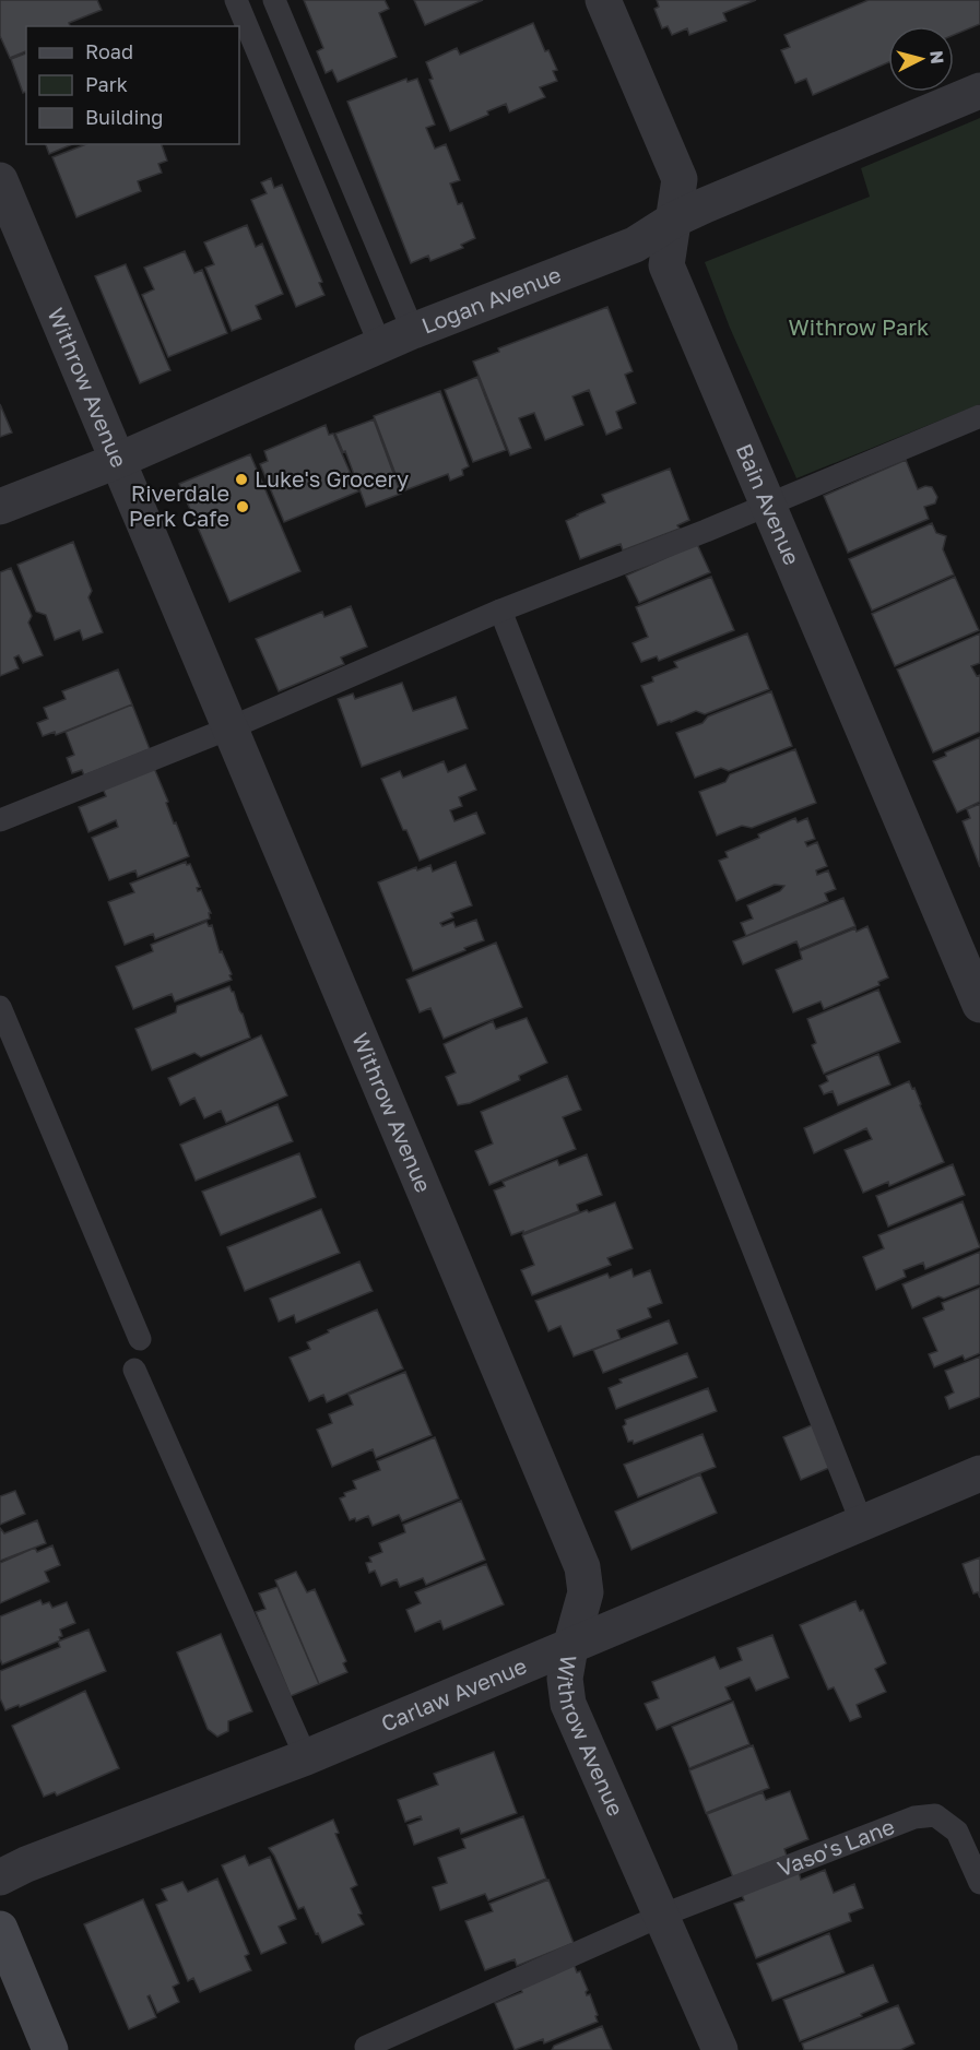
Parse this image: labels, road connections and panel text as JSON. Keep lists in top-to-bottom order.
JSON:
{
  "streets": {
    "street": [
      "Logan Avenue",
      "Withrow Avenue",
      "Bain Avenue",
      "Carlaw Avenue"
    ],
    "lane": ["Vaso's Lane"]
  },
  "crossings": [
    ["Logan Avenue", "Withrow Avenue"],
    ["Logan Avenue", "Bain Avenue"],
    ["Withrow Avenue", "Carlaw Avenue"],
    ["Withrow Avenue", "Vaso's Lane"]
  ],
  "parks": ["Withrow Park"],
  "places": ["Luke's Grocery", "Riverdale Perk Cafe"],
  "legend": ["Road", "Park", "Building"],
  "north": "right"
}
